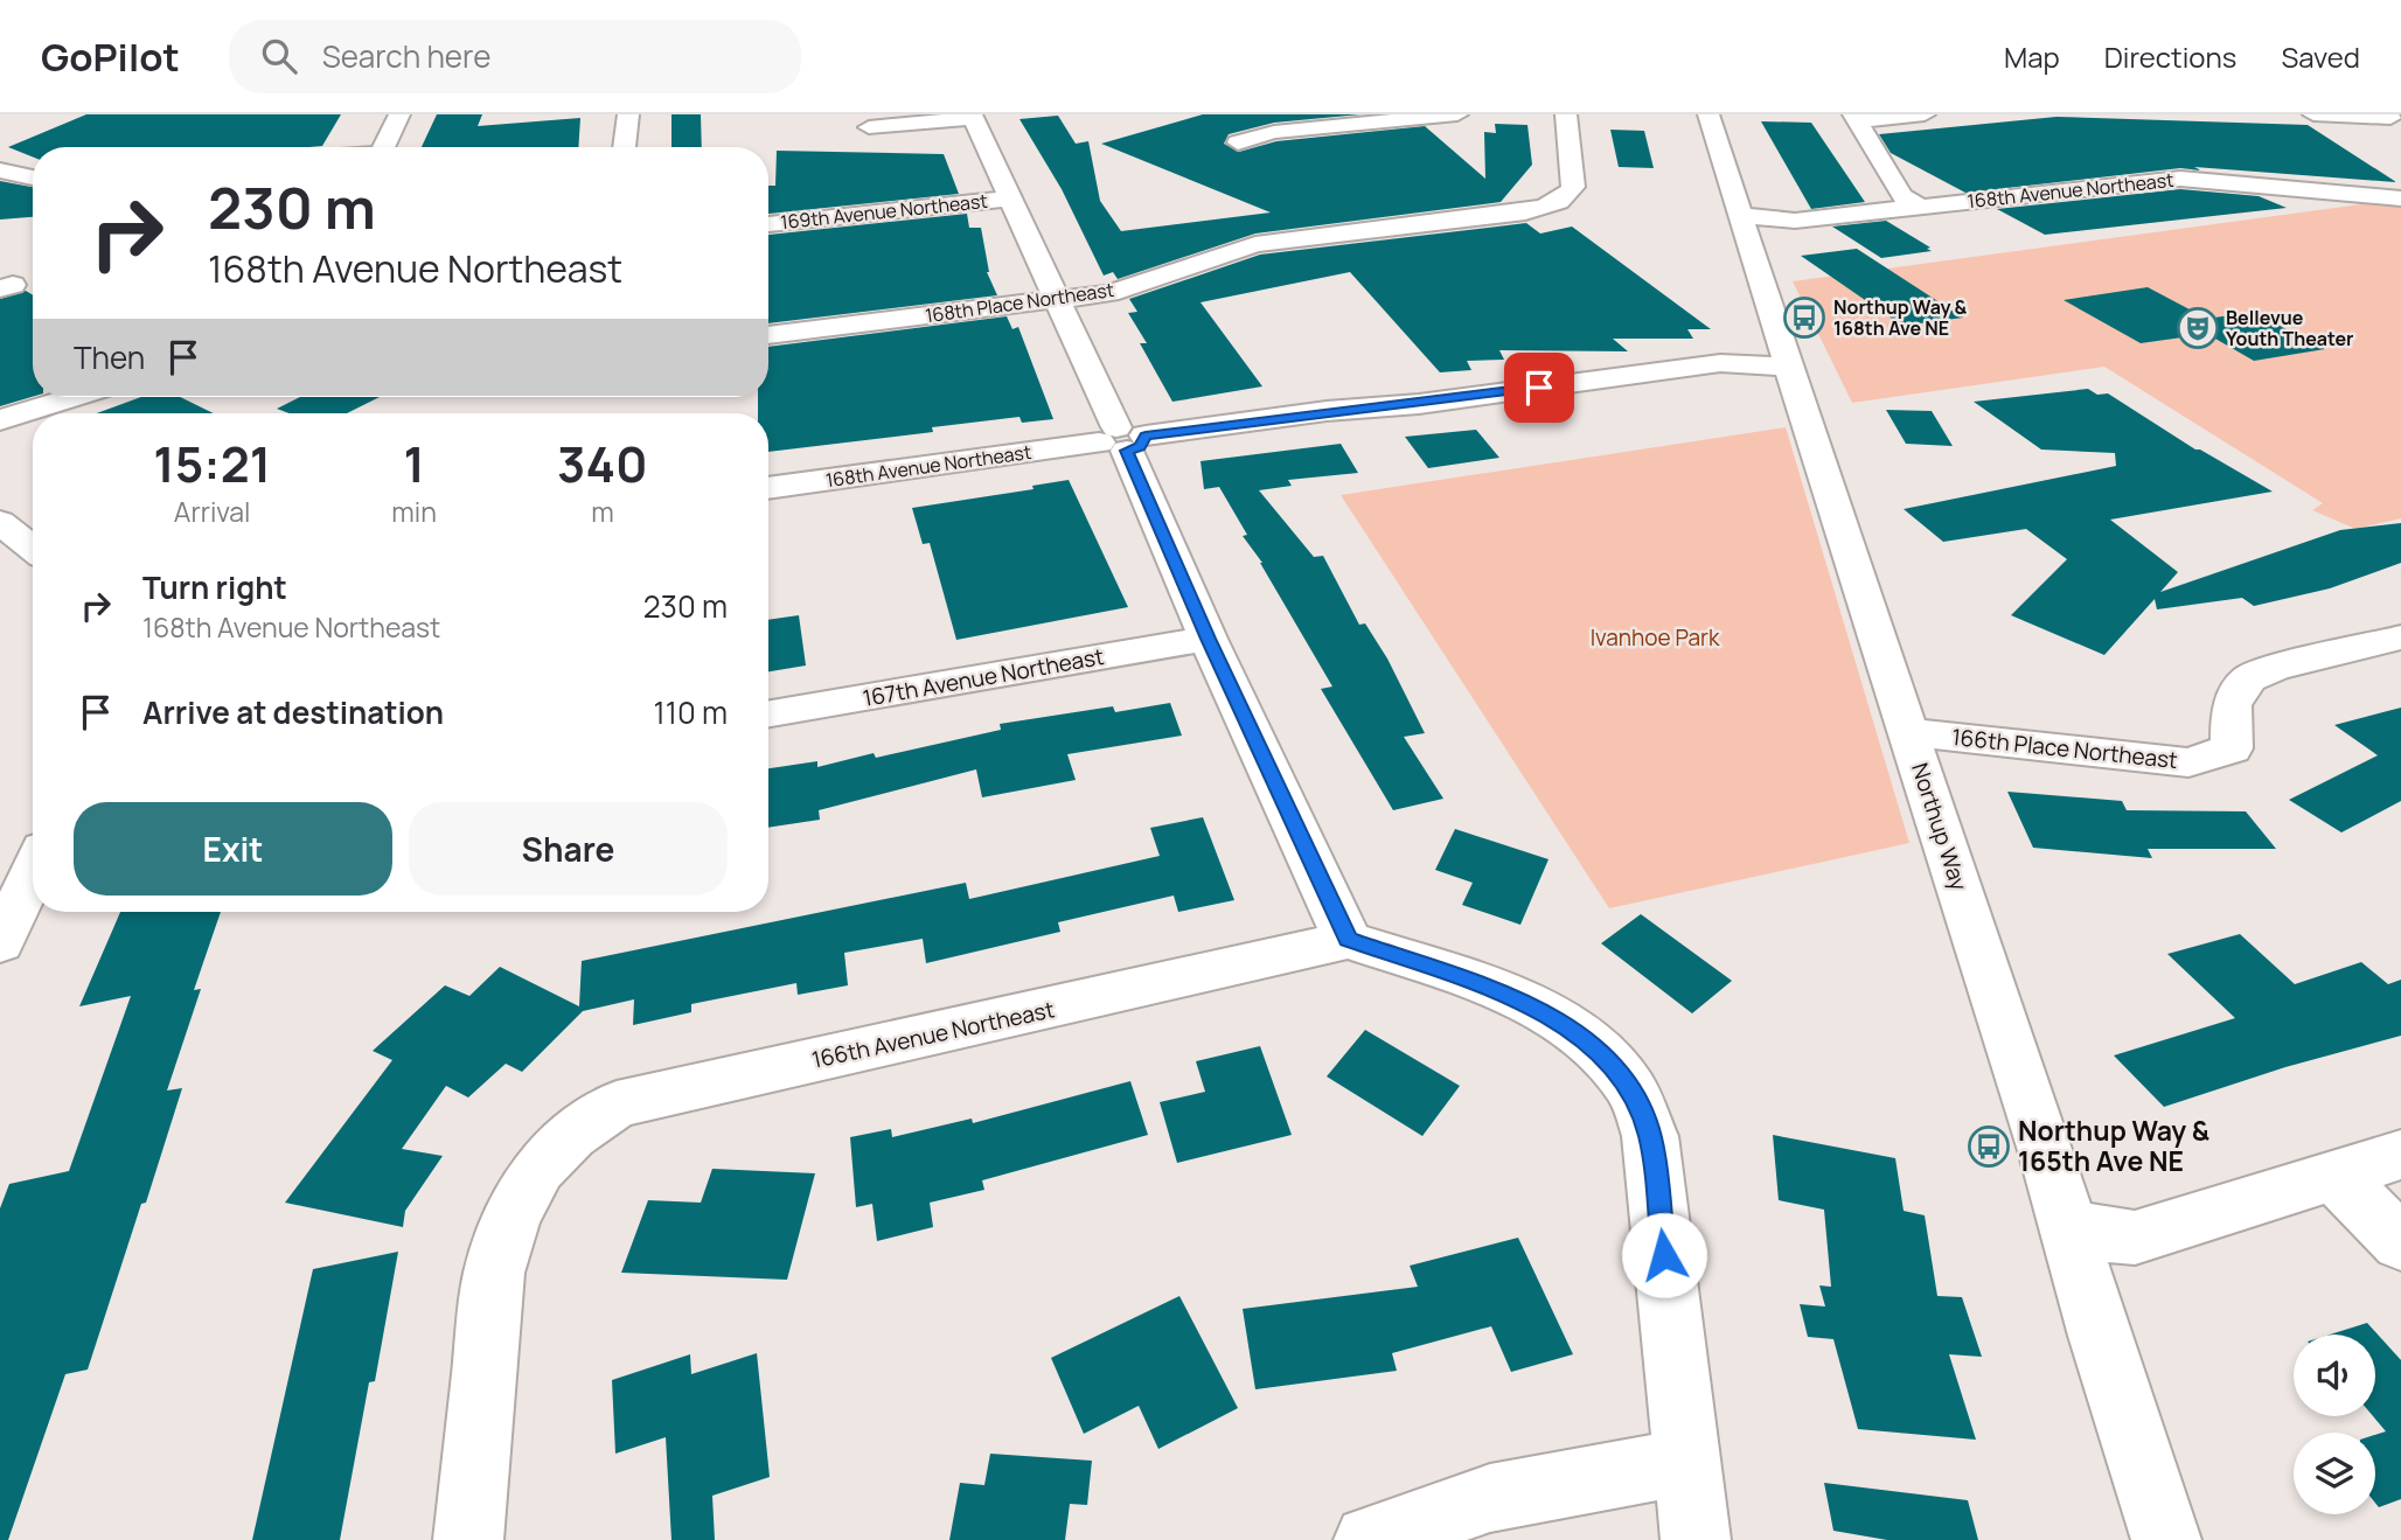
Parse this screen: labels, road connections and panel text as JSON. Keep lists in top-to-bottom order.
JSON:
{
  "streets": {
    "street": [
      "168th Avenue Northeast",
      "169th Avenue Northeast",
      "168th Place Northeast",
      "167th Avenue Northeast",
      "166th Place Northeast",
      "Northup Way",
      "166th Avenue Northeast"
    ]
  },
  "crossings": [
    ["168th Avenue Northeast", "Northup Way"],
    ["166th Place Northeast", "Northup Way"]
  ],
  "parks": ["Ivanhoe Park"],
  "places": {
    "bus stop": ["Northup Way & 168th Ave NE", "Northup Way & 165th Ave NE"],
    "theatre": ["Bellevue Youth Theater"]
  },
  "page": {
    "header": "GoPilot",
    "search": "Search here",
    "nav": ["Map", "Directions", "Saved"],
    "turn": ["230 m", "168th Avenue Northeast"],
    "then": "Then",
    "eta": [
      "15:21",
      "Arrival",
      "1",
      "min",
      "340",
      "m"
    ],
    "list": [
      {
        "name": "Turn right",
        "note": "168th Avenue Northeast",
        "value": "230 m"
      },
      {
        "name": "Arrive at destination",
        "value": "110 m"
      }
    ],
    "buttons": ["Exit", "Share"]
  }
}
